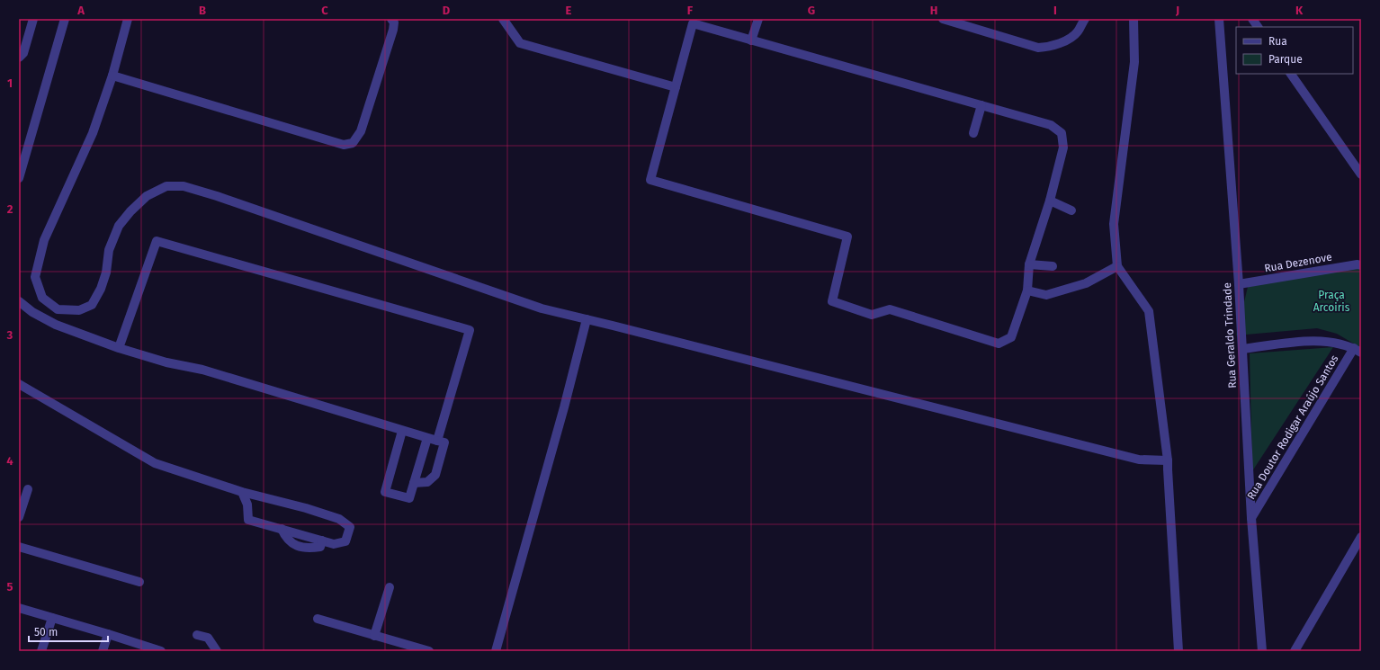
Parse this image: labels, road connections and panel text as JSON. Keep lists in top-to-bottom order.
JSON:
{
  "streets": {
    "street": ["Rua Dezenove", "Rua Geraldo Trindade", "Rua Doutor Rodigar Araújo Santos"]
  },
  "crossings": [
    ["Rua Dezenove", "Rua Geraldo Trindade"],
    ["Rua Geraldo Trindade", "Rua Doutor Rodigar Araújo Santos"]
  ],
  "parks": ["Praça Arcoiris"],
  "legend": ["Rua", "Parque"],
  "scale_bar": "50 m",
  "grid": {
    "columns": [
      "A",
      "B",
      "C",
      "D",
      "E",
      "F",
      "G",
      "H",
      "I",
      "J",
      "K"
    ],
    "rows": [
      "1",
      "2",
      "3",
      "4",
      "5"
    ]
  }
}
